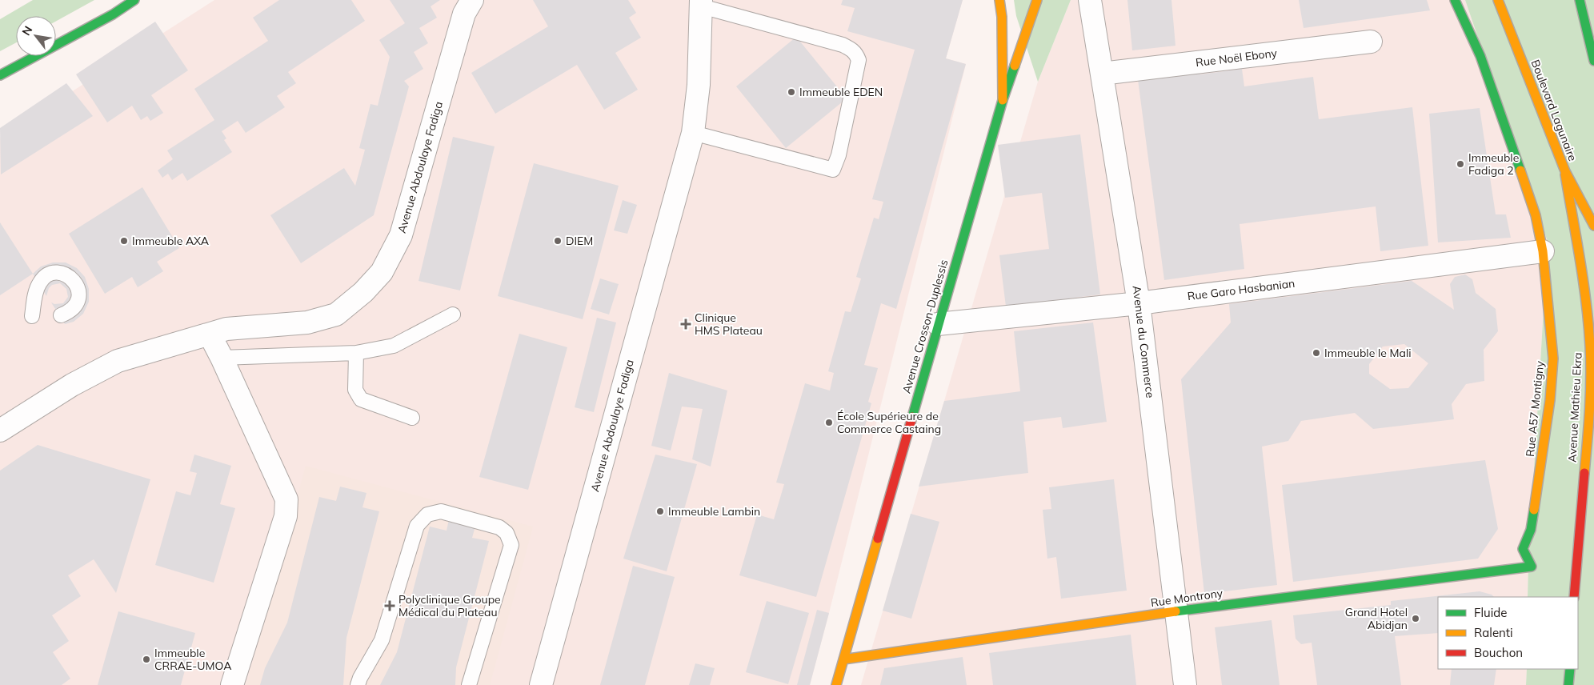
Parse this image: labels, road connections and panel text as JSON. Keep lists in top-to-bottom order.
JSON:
{
  "streets": {
    "main road": [
      "Boulevard Lagunaire",
      "Avenue Crosson-Duplessis",
      "Avenue Mathieu Ekra",
      "Rue A57 Montigny",
      "Rue Montrony"
    ],
    "street": [
      "Rue Noël Ebony",
      "Avenue Abdoulaye Fadiga",
      "Rue Garo Hasbanian",
      "Avenue du Commerce"
    ]
  },
  "crossings": [
    ["Rue Noël Ebony", "Avenue du Commerce"],
    ["Boulevard Lagunaire", "Avenue Mathieu Ekra"],
    ["Rue Garo Hasbanian", "Avenue Crosson-Duplessis"],
    ["Rue Garo Hasbanian", "Avenue du Commerce"],
    ["Rue Garo Hasbanian", "Rue A57 Montigny"],
    ["Avenue Crosson-Duplessis", "Rue Montrony"],
    ["Avenue du Commerce", "Rue Montrony"],
    ["Rue A57 Montigny", "Rue Montrony"]
  ],
  "places": {
    "other": [
      "Immeuble EDEN",
      "Immeuble Fadiga 2",
      "Immeuble AXA",
      "DIEM",
      "Immeuble le Mali",
      "École Supérieure de Commerce Castaing",
      "Immeuble Lambin",
      "Grand Hotel Abidjan",
      "Immeuble CRRAE-UMOA"
    ],
    "health": ["Clinique HMS Plateau", "Polyclinique Groupe Médical du Plateau"]
  },
  "legend": ["Fluide", "Ralenti", "Bouchon"],
  "north": "top left"
}
